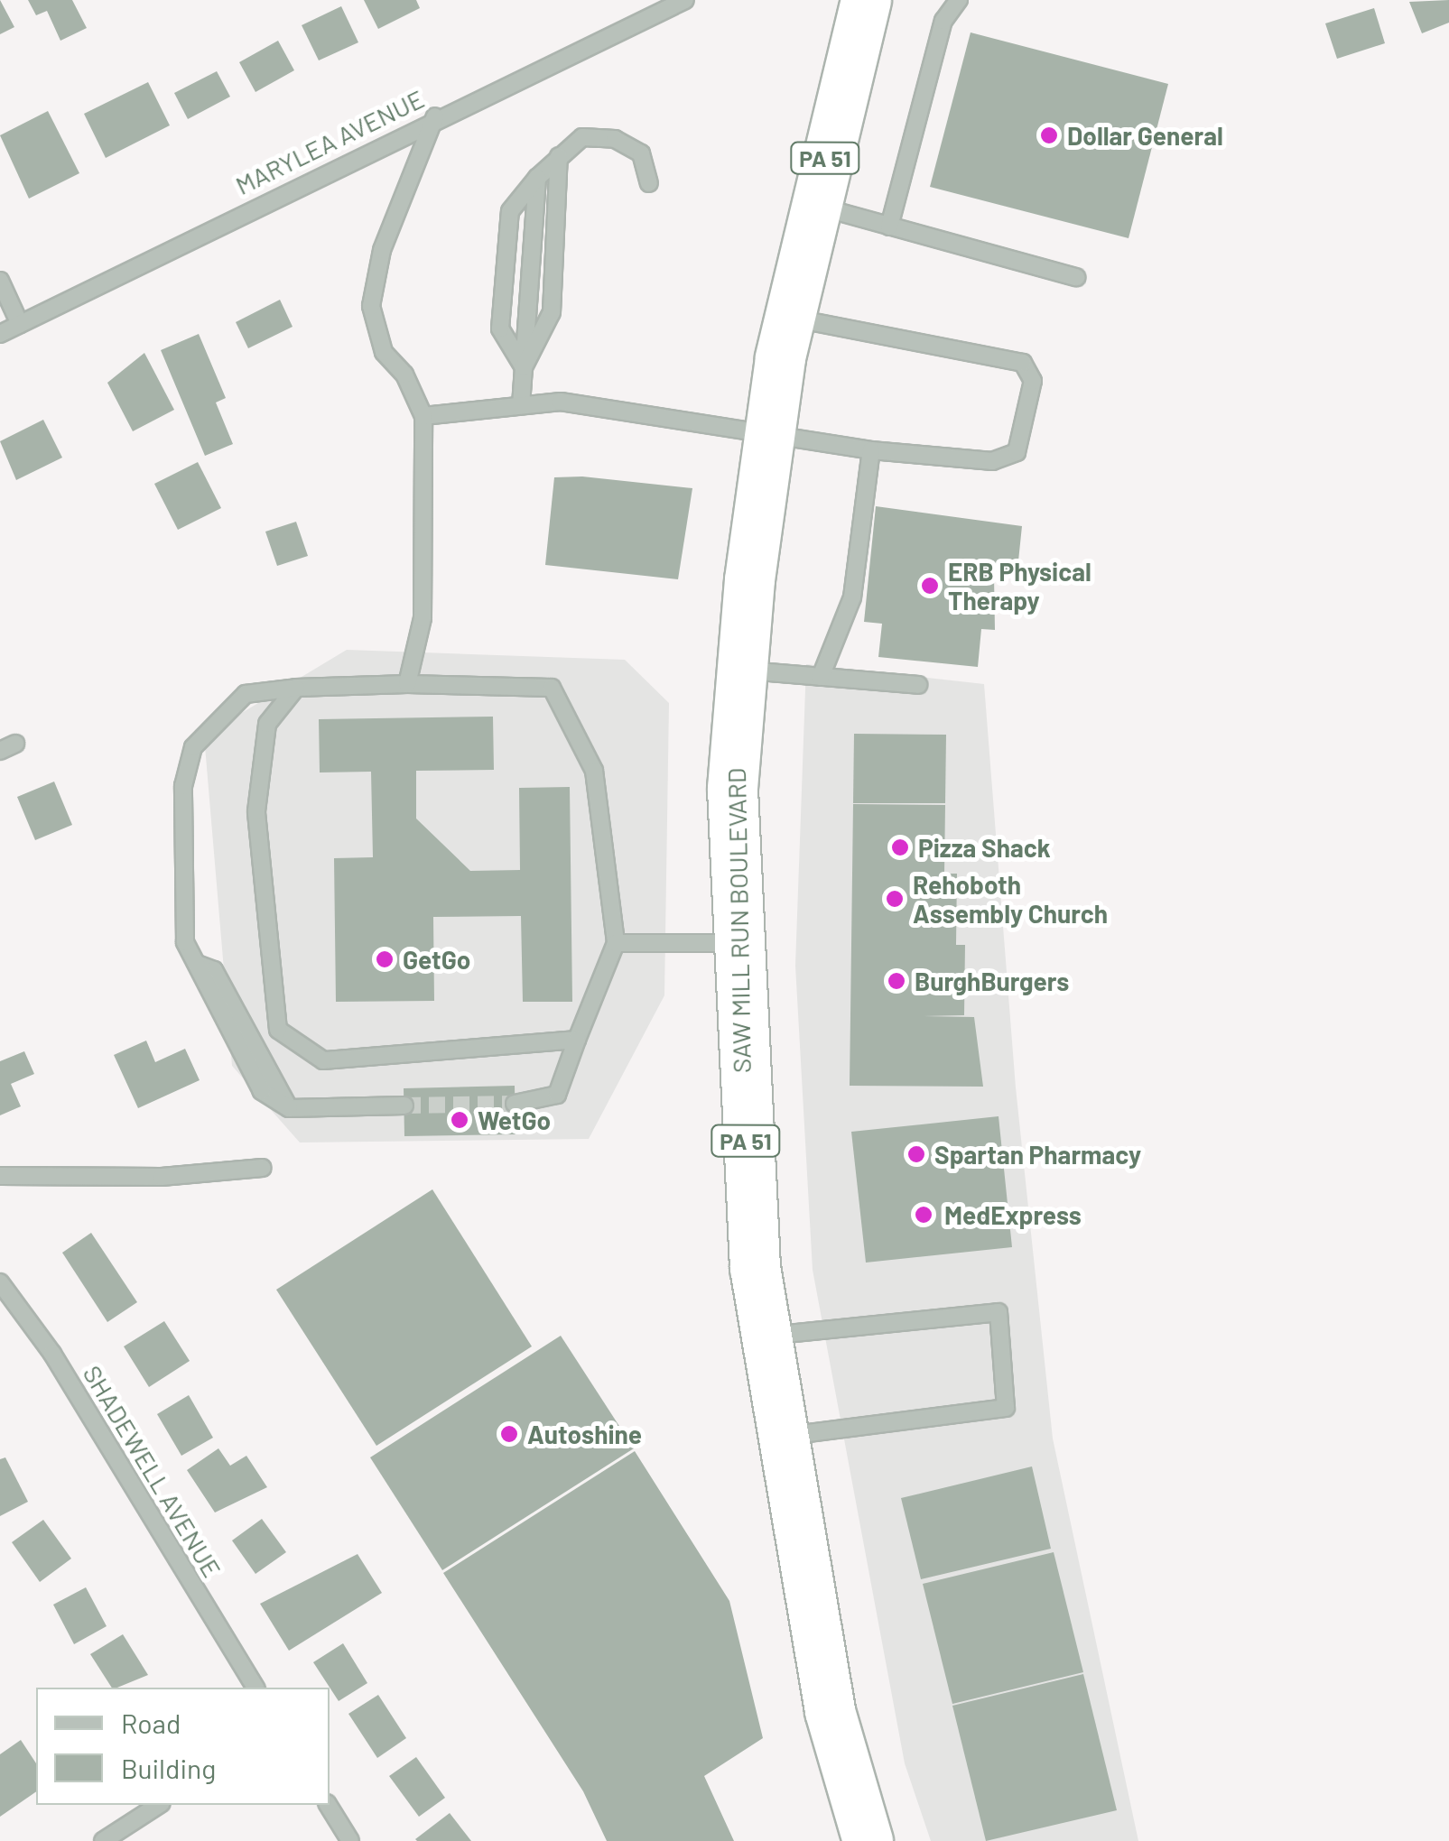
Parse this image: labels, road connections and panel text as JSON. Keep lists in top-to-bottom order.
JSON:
{
  "streets": {
    "highway": ["PA 51", "SAW MILL RUN BOULEVARD"],
    "street": ["MARYLEA AVENUE", "SHADEWELL AVENUE"]
  },
  "places": [
    "Dollar General",
    "ERB Physical Therapy",
    "Pizza Shack",
    "Rehoboth Assembly Church",
    "GetGo",
    "BurghBurgers",
    "WetGo",
    "Spartan Pharmacy",
    "MedExpress",
    "Autoshine"
  ],
  "legend": ["Road", "Building"]
}
